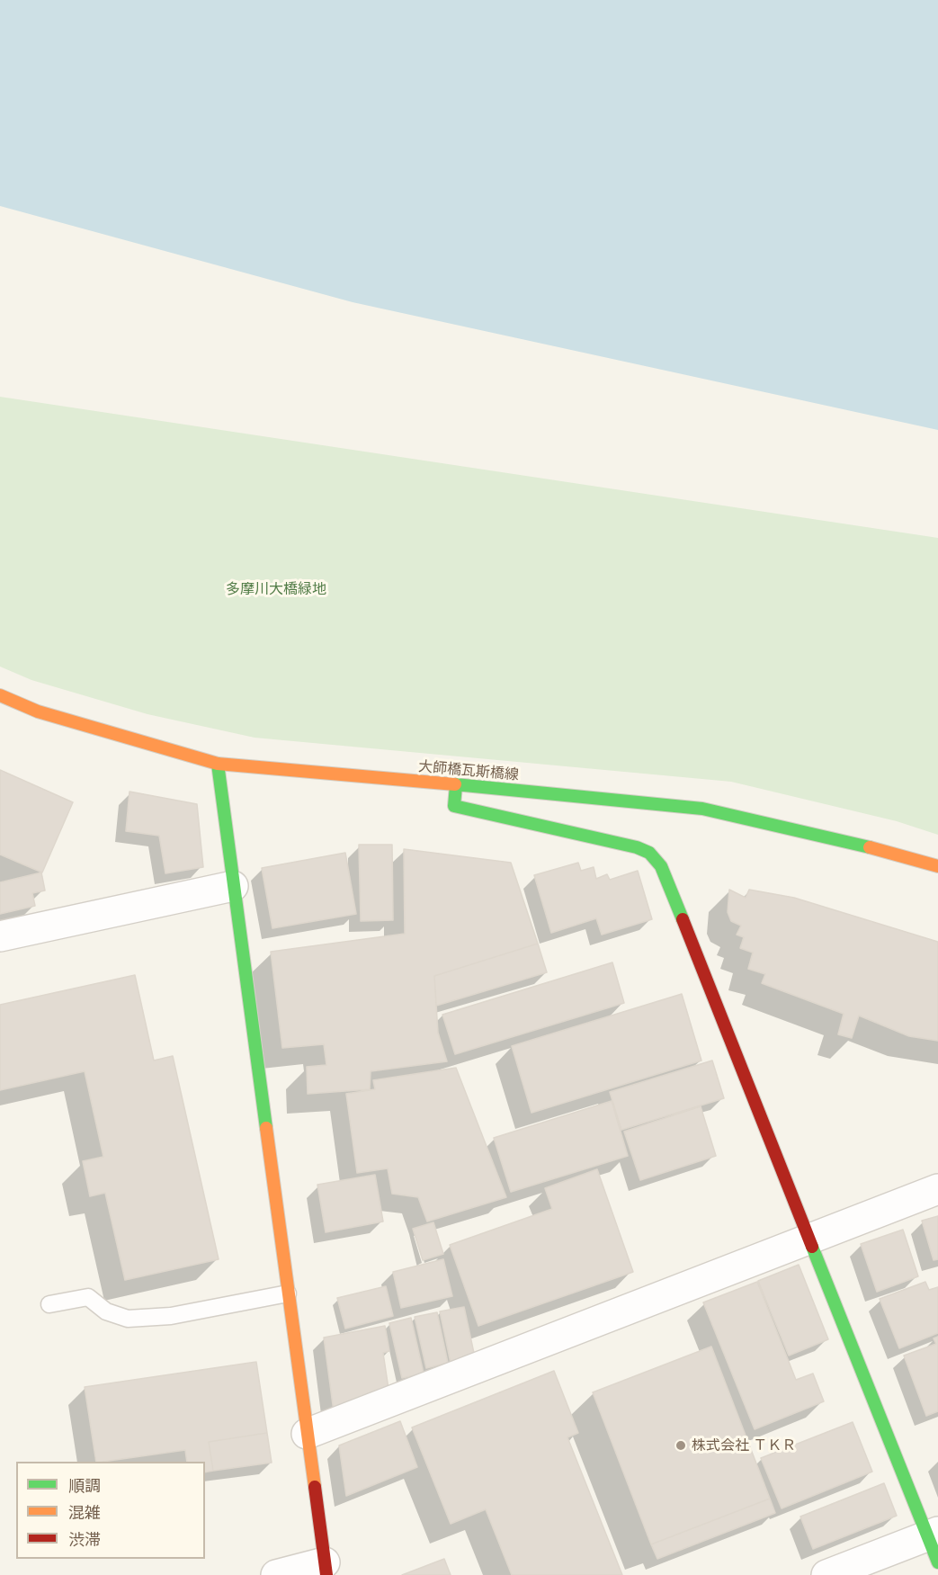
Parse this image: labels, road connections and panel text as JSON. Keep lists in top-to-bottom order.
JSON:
{
  "streets": {
    "street": ["大師橋瓦斯橋線"]
  },
  "parks": ["多摩川大橋緑地"],
  "places": ["株式会社 ＴＫＲ"],
  "legend": ["順調", "混雑", "渋滞"]
}
